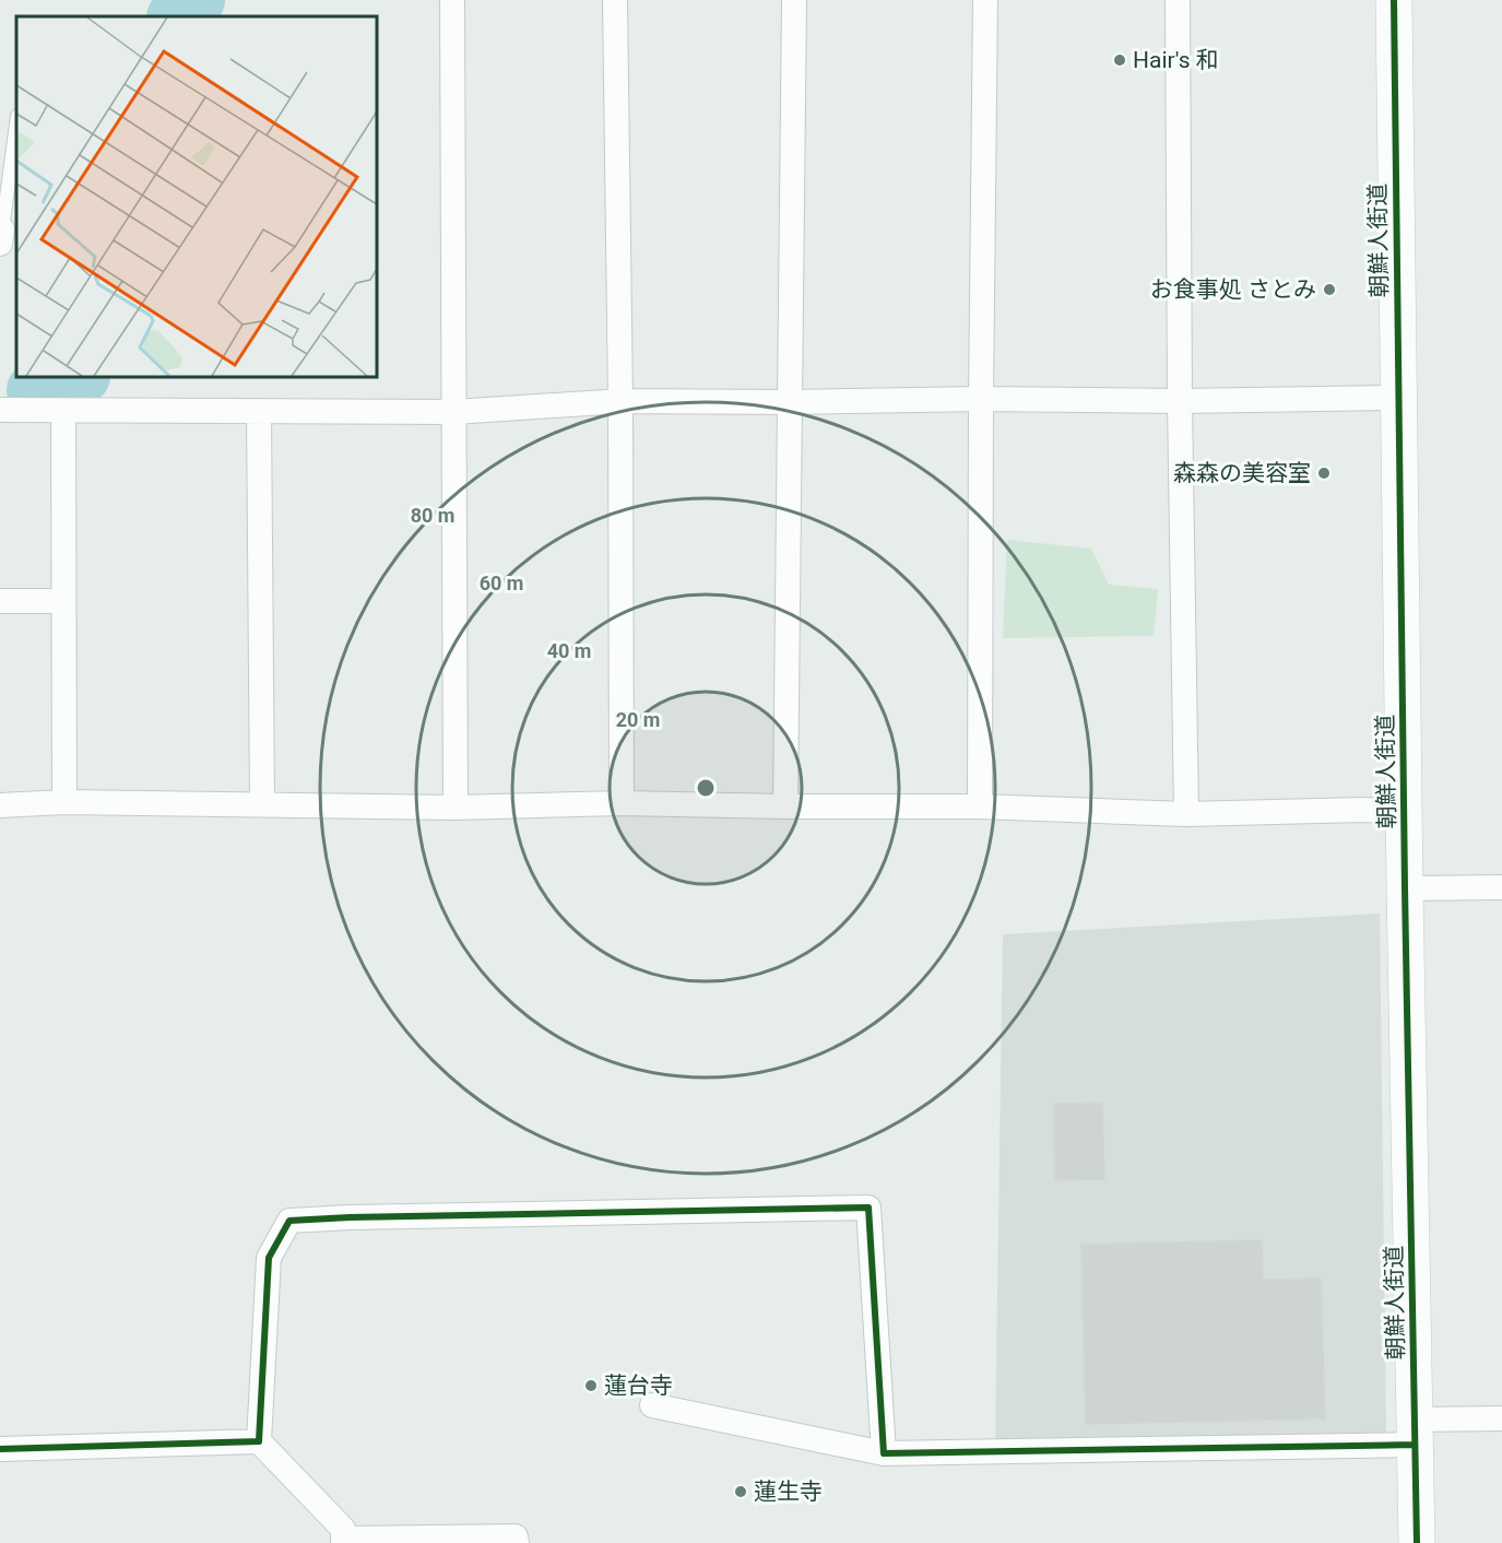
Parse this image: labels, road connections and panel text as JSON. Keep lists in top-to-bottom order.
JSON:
{
  "streets": {
    "street": ["朝鮮人街道"]
  },
  "places": [
    "Hair's 和",
    "お食事処 さとみ",
    "森森の美容室",
    "蓮台寺",
    "蓮生寺"
  ],
  "rings": [
    "80 m",
    "60 m",
    "40 m",
    "20 m"
  ]
}
